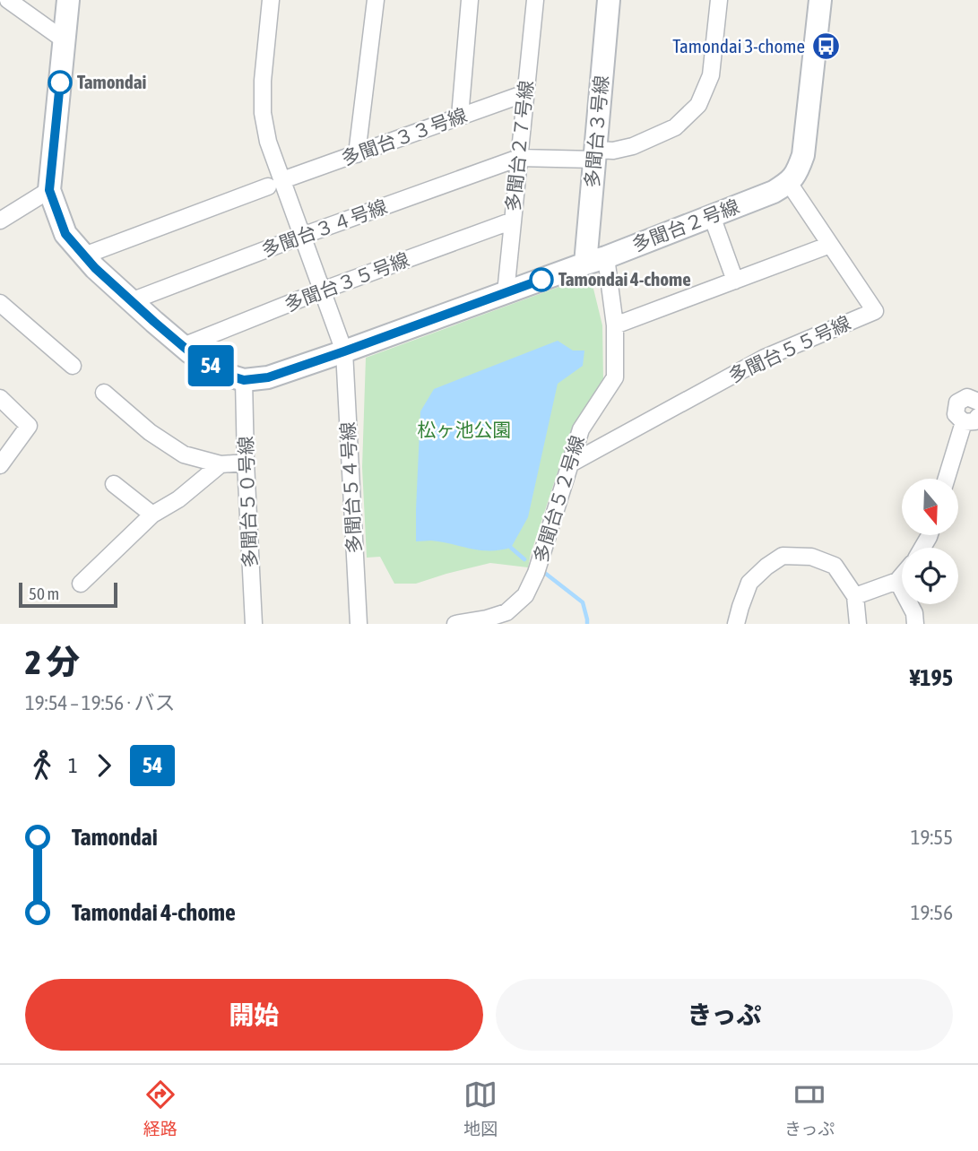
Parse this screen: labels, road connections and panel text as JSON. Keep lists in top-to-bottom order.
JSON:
{
  "streets": {
    "street": [
      "多聞台３号線",
      "多聞台３３号線",
      "多聞台２７号線",
      "多聞台２号線",
      "多聞台３４号線",
      "多聞台３５号線",
      "多聞台５５号線",
      "多聞台５４号線",
      "多聞台５２号線",
      "多聞台５０号線"
    ]
  },
  "crossings": [
    ["多聞台３号線", "多聞台２号線"],
    ["多聞台３３号線", "多聞台２７号線"],
    ["多聞台３３号線", "多聞台５４号線"],
    ["多聞台２７号線", "多聞台２号線"],
    ["多聞台２７号線", "多聞台３４号線"],
    ["多聞台２７号線", "多聞台３５号線"],
    ["多聞台２号線", "多聞台５５号線"],
    ["多聞台２号線", "多聞台５４号線"],
    ["多聞台２号線", "多聞台５２号線"],
    ["多聞台２号線", "多聞台５０号線"],
    ["多聞台３４号線", "多聞台５４号線"],
    ["多聞台３５号線", "多聞台５４号線"],
    ["多聞台５５号線", "多聞台５２号線"]
  ],
  "parks": ["松ヶ池公園"],
  "places": {
    "bus stop": ["Tamondai 3-chome"],
    "other": ["Tamondai", "Tamondai 4-chome"]
  },
  "lines": ["bus line 54"],
  "scale_bar": "50 m",
  "north": "bottom",
  "page": {
    "on_map": "54",
    "scale": "50 m",
    "heading": ["2 分", "19:54 – 19:56 · バス", "¥195"],
    "legs": ["1", "54"],
    "list": [
      {
        "name": "Tamondai",
        "value": "19:55"
      },
      {
        "name": "Tamondai 4-chome",
        "value": "19:56"
      }
    ],
    "buttons": ["開始", "きっぷ"],
    "tabs": ["経路", "地図", "きっぷ"]
  }
}
